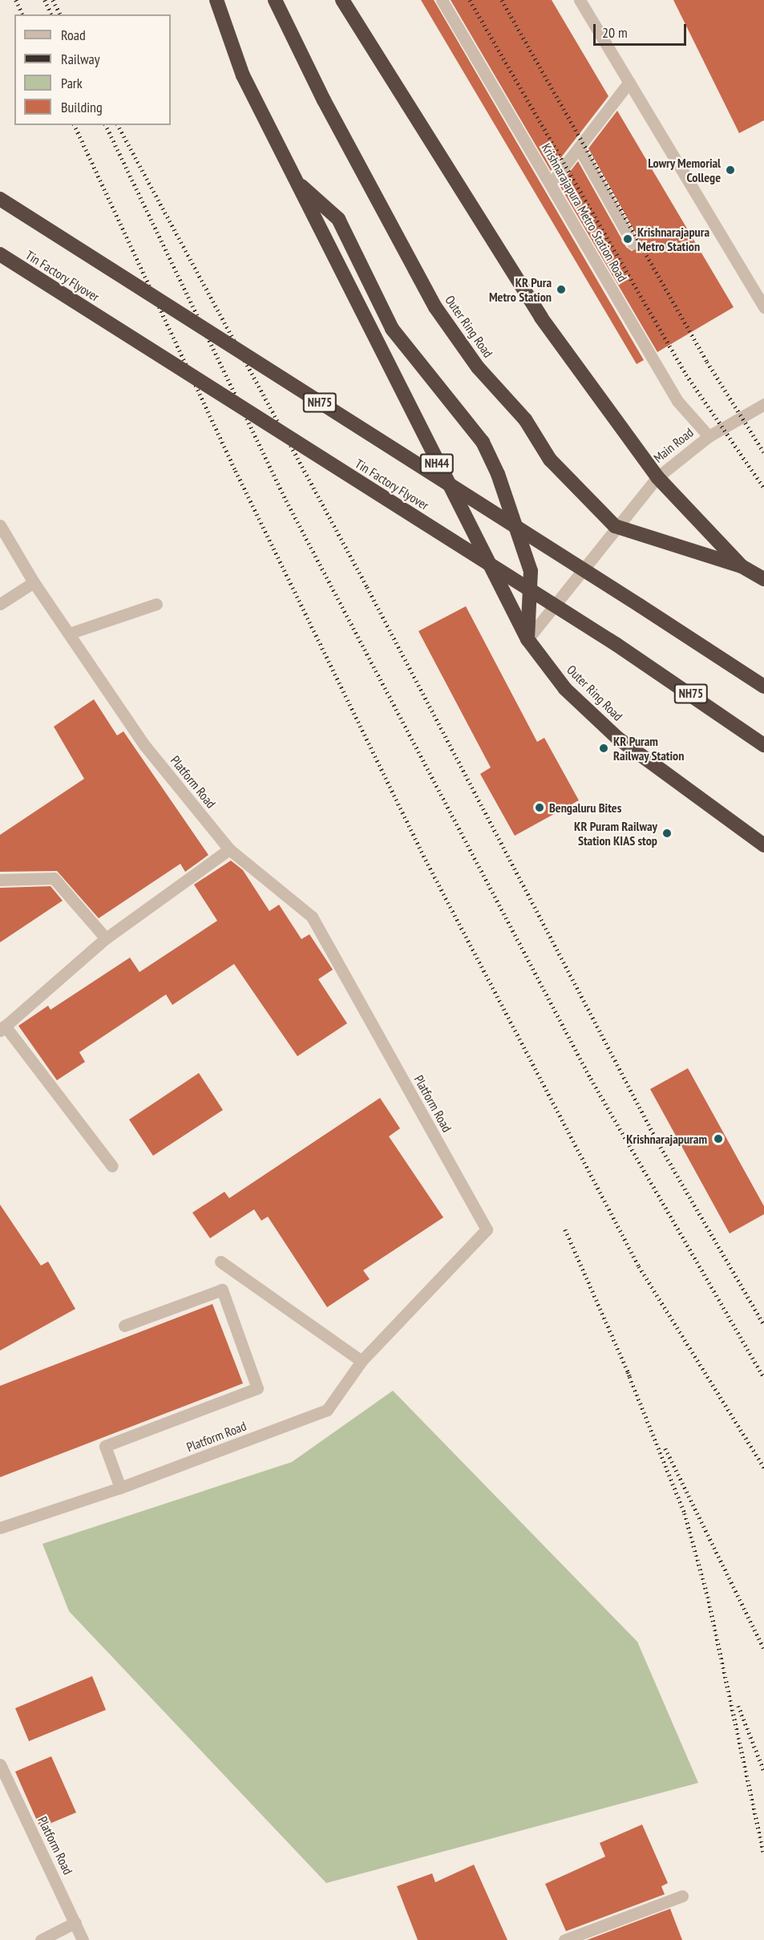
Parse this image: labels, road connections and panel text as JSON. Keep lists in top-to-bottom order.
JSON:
{
  "streets": {
    "highway": [
      "Tin Factory Flyover",
      "Outer Ring Road",
      "NH75",
      "NH44"
    ],
    "street": ["Krishnarajapura Metro Station Road", "Main Road", "Platform Road"]
  },
  "crossings": [
    ["Krishnarajapura Metro Station Road", "Main Road"],
    ["Outer Ring Road", "Main Road"]
  ],
  "places": [
    "Lowry Memorial College",
    "Krishnarajapura Metro Station",
    "KR Pura Metro Station",
    "KR Puram Railway Station",
    "Bengaluru Bites",
    "KR Puram Railway Station KIAS stop",
    "Krishnarajapuram"
  ],
  "legend": [
    "Road",
    "Railway",
    "Park",
    "Building"
  ],
  "scale_bar": "20 m"
}
